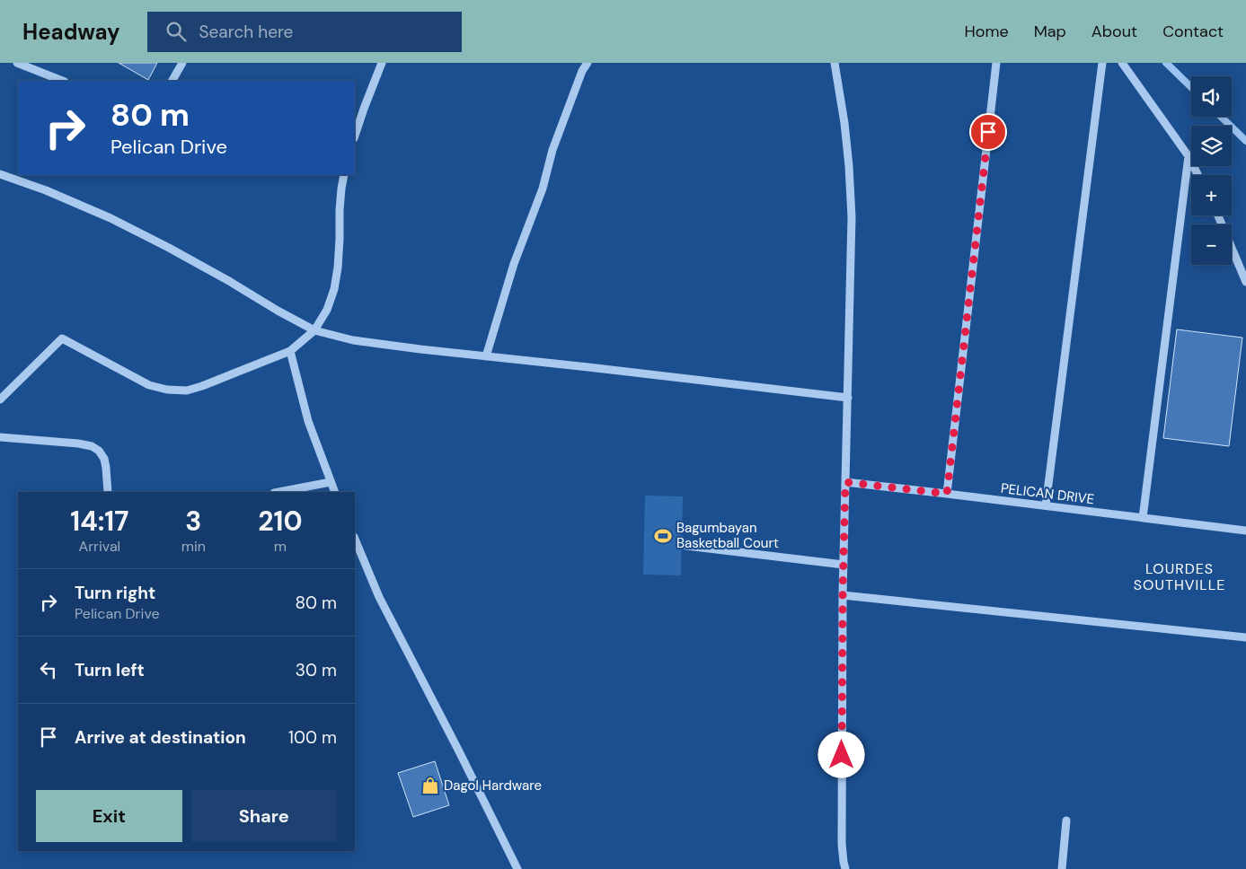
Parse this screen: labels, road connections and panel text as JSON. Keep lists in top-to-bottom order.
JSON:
{
  "streets": {
    "street": ["PELICAN DRIVE"]
  },
  "districts": ["LOURDES SOUTHVILLE"],
  "places": {
    "sports": ["Bagumbayan Basketball Court"],
    "shop": ["Dagol Hardware"]
  },
  "page": {
    "header": "Headway",
    "search": "Search here",
    "nav": [
      "Home",
      "Map",
      "About",
      "Contact"
    ],
    "map_buttons": ["+", "−"],
    "turn": ["80 m", "Pelican Drive"],
    "eta": [
      "14:17",
      "Arrival",
      "3",
      "min",
      "210",
      "m"
    ],
    "list": [
      {
        "name": "Turn right",
        "note": "Pelican Drive",
        "value": "80 m"
      },
      {
        "name": "Turn left",
        "value": "30 m"
      },
      {
        "name": "Arrive at destination",
        "value": "100 m"
      }
    ],
    "buttons": ["Exit", "Share"]
  }
}
